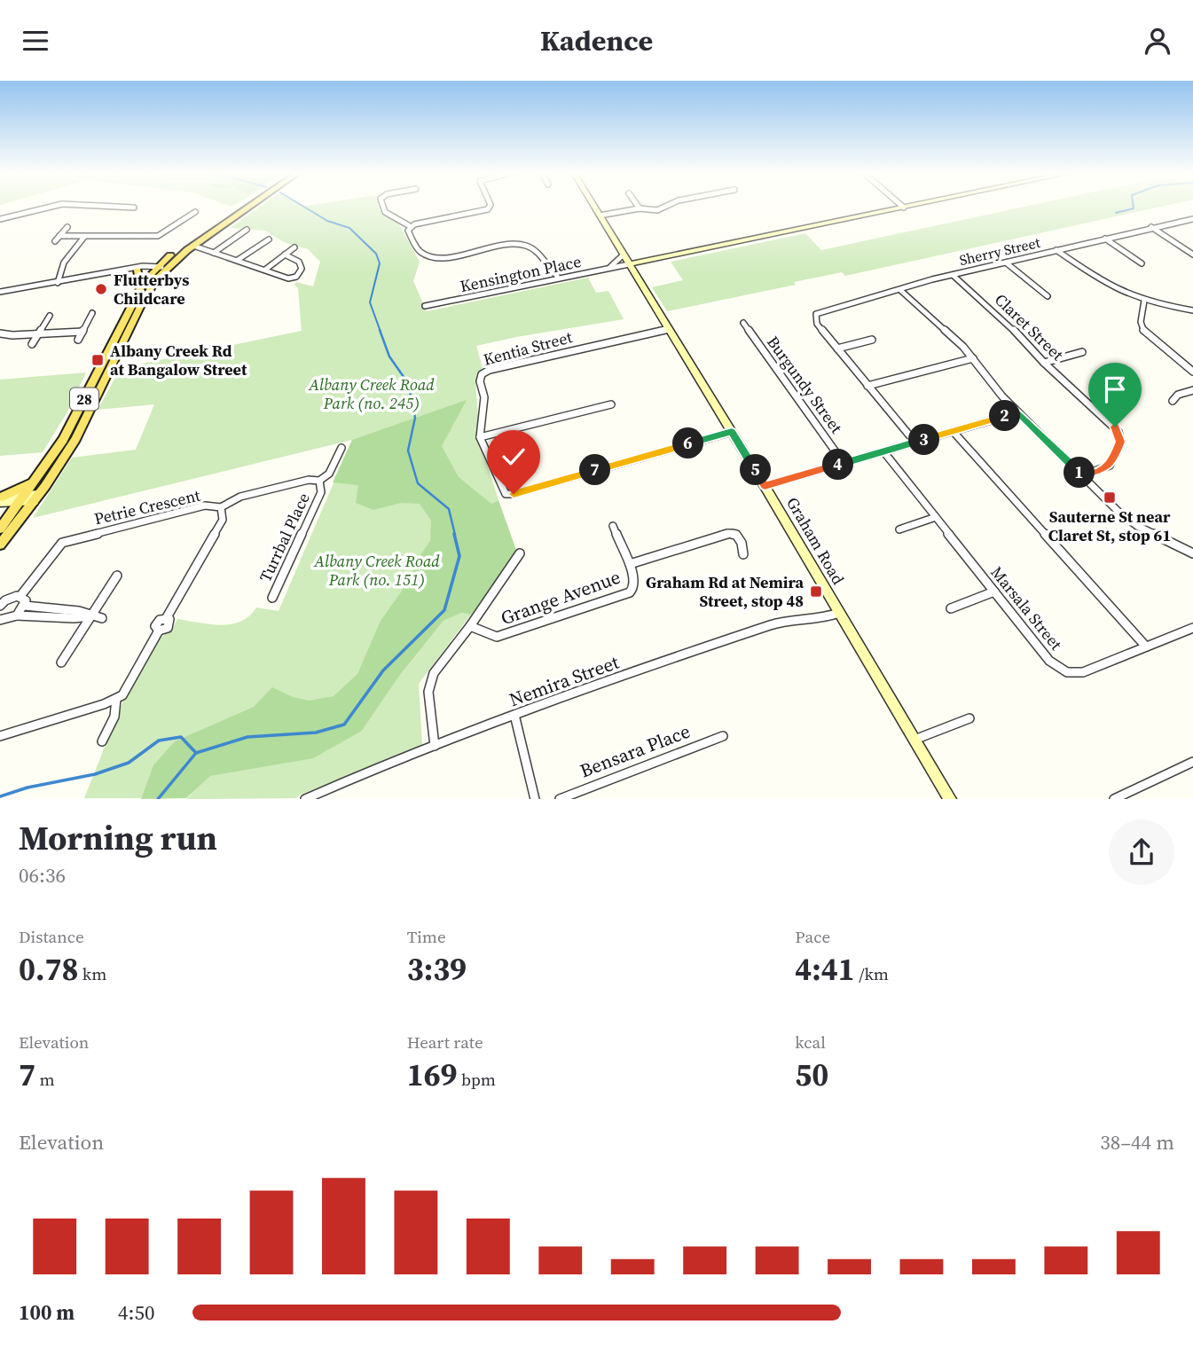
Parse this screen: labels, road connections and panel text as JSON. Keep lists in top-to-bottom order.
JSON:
{
  "streets": {
    "main road": ["28"],
    "street": [
      "Sherry Street",
      "Kensington Place",
      "Claret Street",
      "Kentia Street",
      "Burgundy Street",
      "Petrie Crescent",
      "Turrbal Place",
      "Graham Road",
      "Grange Avenue",
      "Marsala Street",
      "Nemira Street",
      "Bensara Place"
    ]
  },
  "crossings": [
    ["Sherry Street", "Claret Street"],
    ["Kensington Place", "Graham Road"],
    ["Kentia Street", "Graham Road"],
    ["Petrie Crescent", "Turrbal Place"],
    ["Graham Road", "Nemira Street"]
  ],
  "parks": ["Albany Creek Road Park (no. 245)", "Albany Creek Road Park (no. 151)"],
  "places": {
    "other": ["Flutterbys Childcare"],
    "transit": ["Albany Creek Rd at Bangalow Street", "Sauterne St near Claret St, stop 61", "Graham Rd at Nemira Street, stop 48"]
  },
  "page": {
    "header": "Kadence",
    "pins": [
      "2",
      "3",
      "6",
      "4",
      "5",
      "7",
      "1"
    ],
    "heading": ["Morning run", "06:36"],
    "stats": [
      ["Distance", "0.78 km"],
      ["Time", "3:39"],
      ["Pace", "4:41 /km"],
      ["Elevation", "7 m"],
      ["Heart rate", "169 bpm"],
      ["kcal", "50"]
    ],
    "chart": ["Elevation", "38–44 m"],
    "list": [
      {
        "name": "100 m",
        "note": "4:50"
      }
    ]
  }
}
